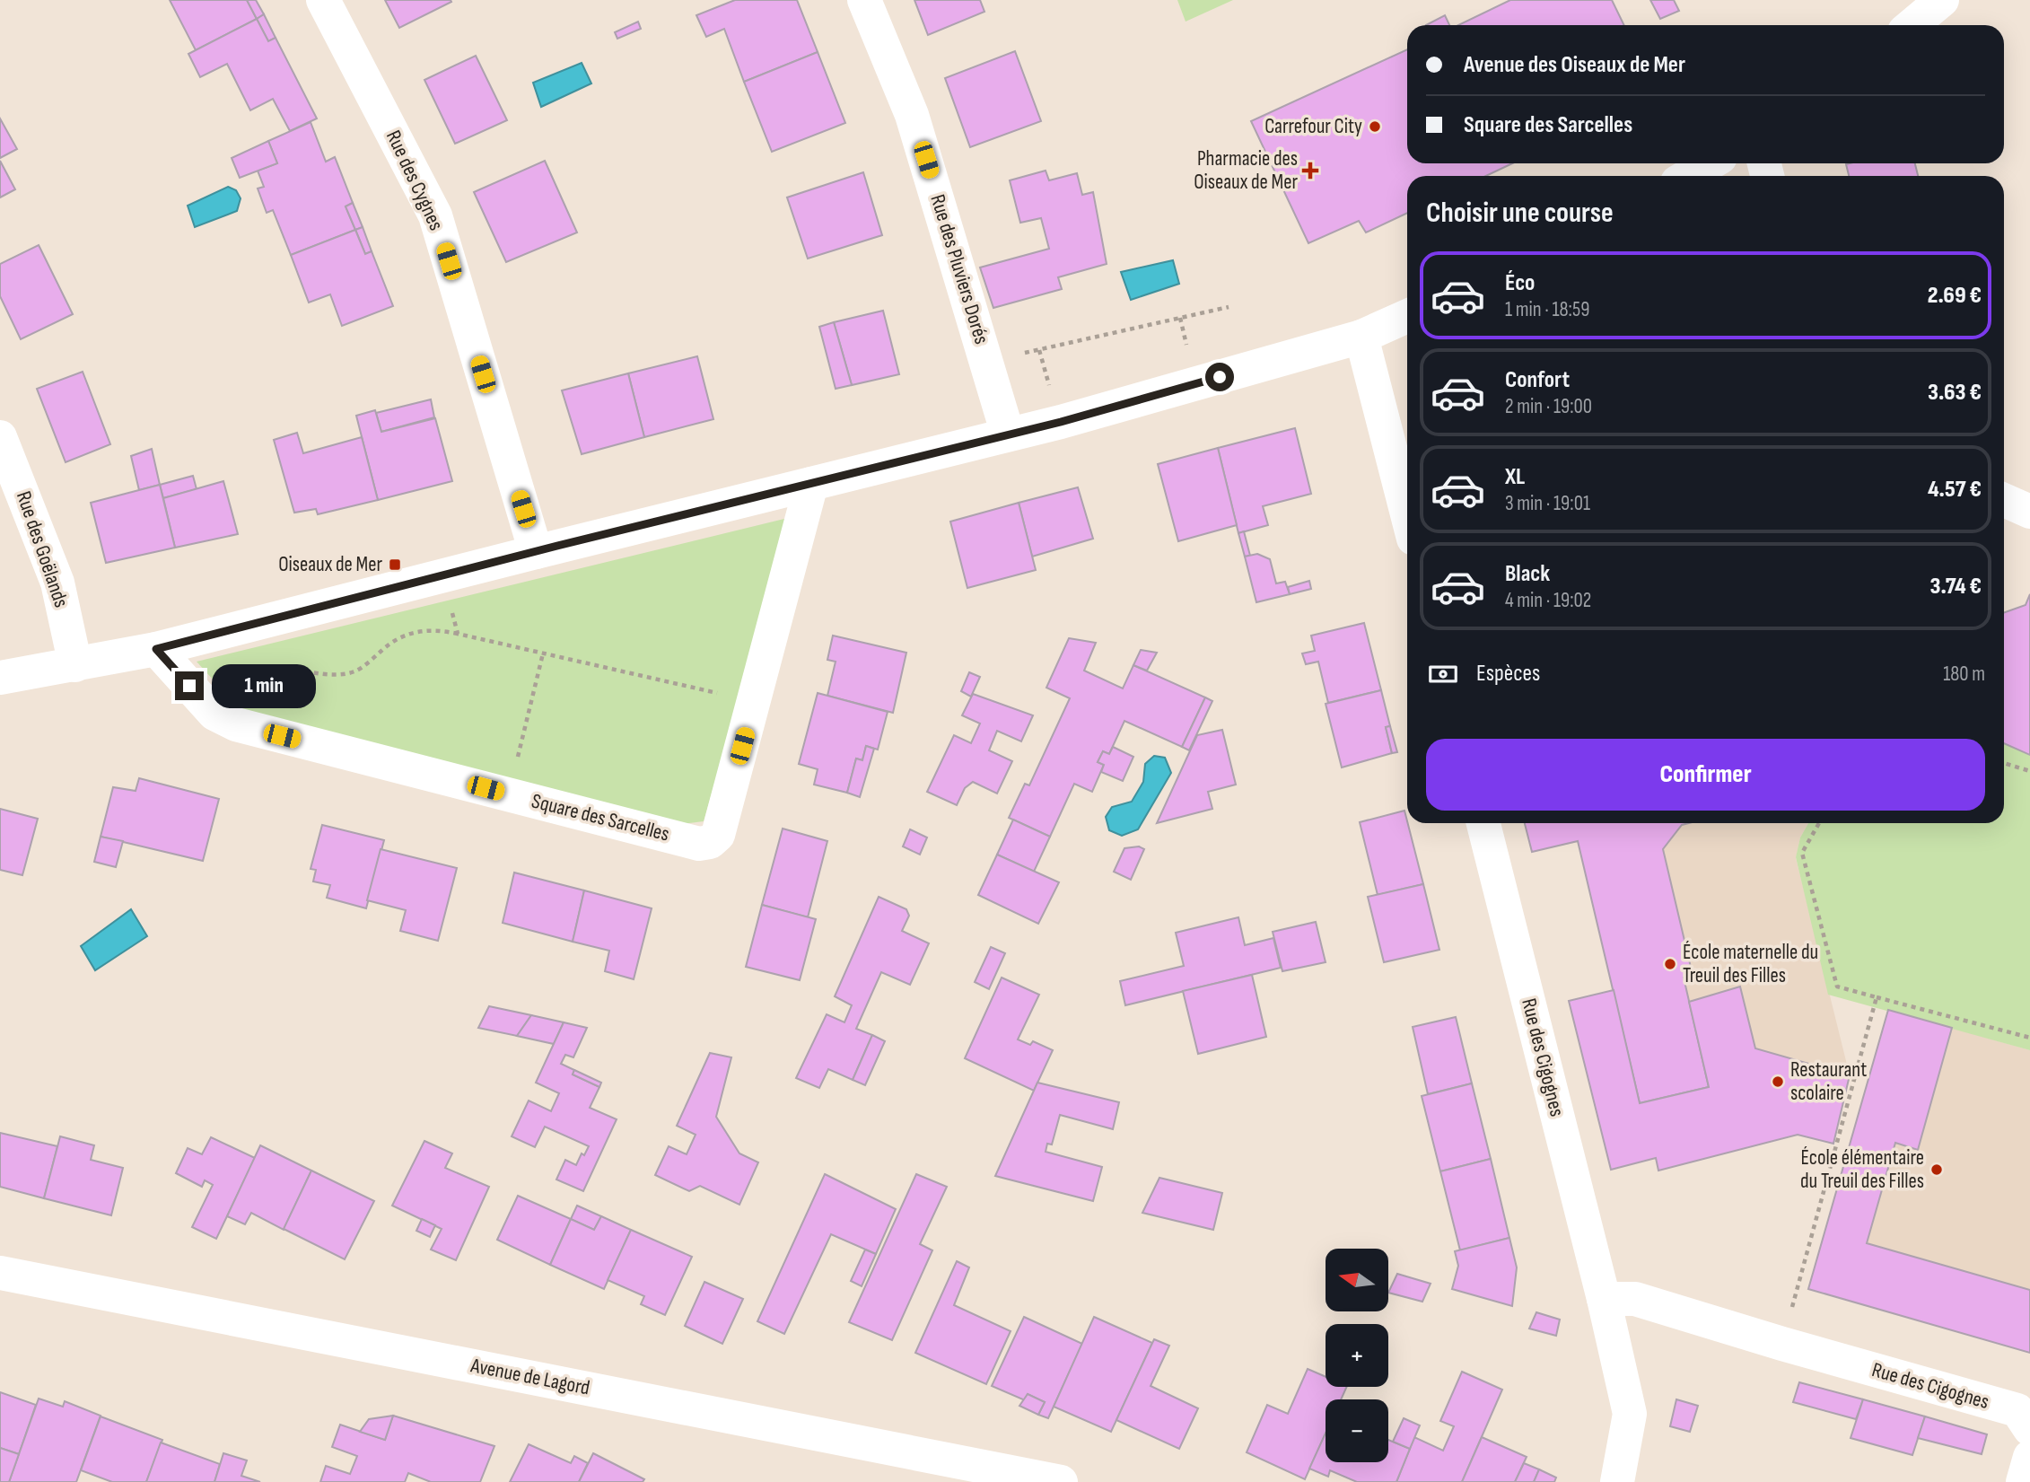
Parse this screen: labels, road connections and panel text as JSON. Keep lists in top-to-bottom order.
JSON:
{
  "streets": {
    "street": [
      "Rue des Cygnes",
      "Rue des Pluviers Dorés",
      "Rue des Goëlands",
      "Square des Sarcelles",
      "Rue des Cigognes",
      "Avenue de Lagord"
    ]
  },
  "places": {
    "other": [
      "Carrefour City",
      "École maternelle du Treuil des Filles",
      "Restaurant scolaire",
      "École élémentaire du Treuil des Filles"
    ],
    "health": ["Pharmacie des Oiseaux de Mer"],
    "transit": ["Oiseaux de Mer"]
  },
  "north": "left",
  "page": {
    "banner": ["Avenue des Oiseaux de Mer", "Square des Sarcelles"],
    "heading": "Choisir une course",
    "list": [
      {
        "name": "Éco",
        "note": "1 min · 18:59",
        "value": "2.69 €"
      },
      {
        "name": "Confort",
        "note": "2 min · 19:00",
        "value": "3.63 €"
      },
      {
        "name": "XL",
        "note": "3 min · 19:01",
        "value": "4.57 €"
      },
      {
        "name": "Black",
        "note": "4 min · 19:02",
        "value": "3.74 €"
      }
    ],
    "pay": ["Espèces", "180 m"],
    "bubble": "1 min",
    "buttons": "Confirmer",
    "map_buttons": ["+", "−"]
  }
}
